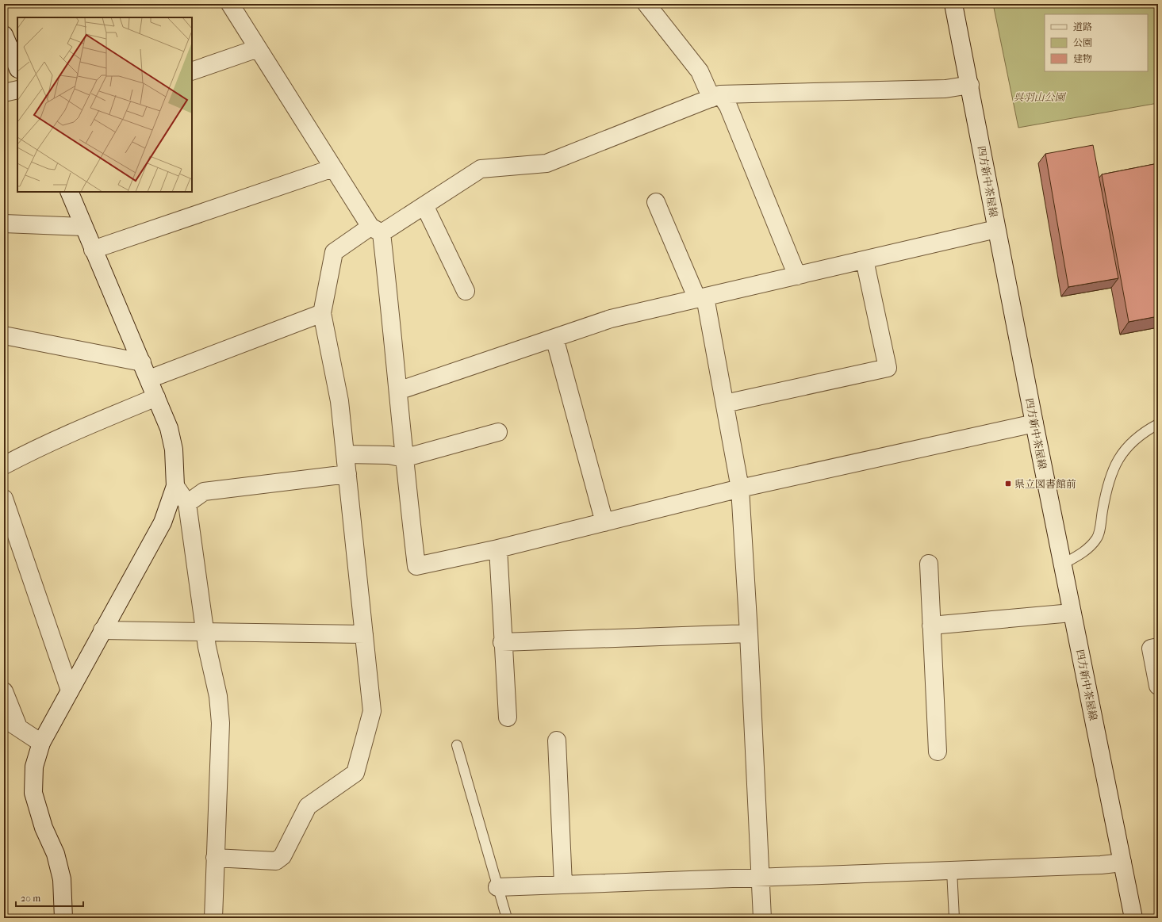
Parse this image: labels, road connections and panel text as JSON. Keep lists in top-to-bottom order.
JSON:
{
  "streets": {
    "street": ["四方新中茶屋線"]
  },
  "parks": ["呉羽山公園"],
  "places": {
    "transit": ["県立図書館前"]
  },
  "legend": ["道路", "公園", "建物"],
  "scale_bar": "20 m"
}
